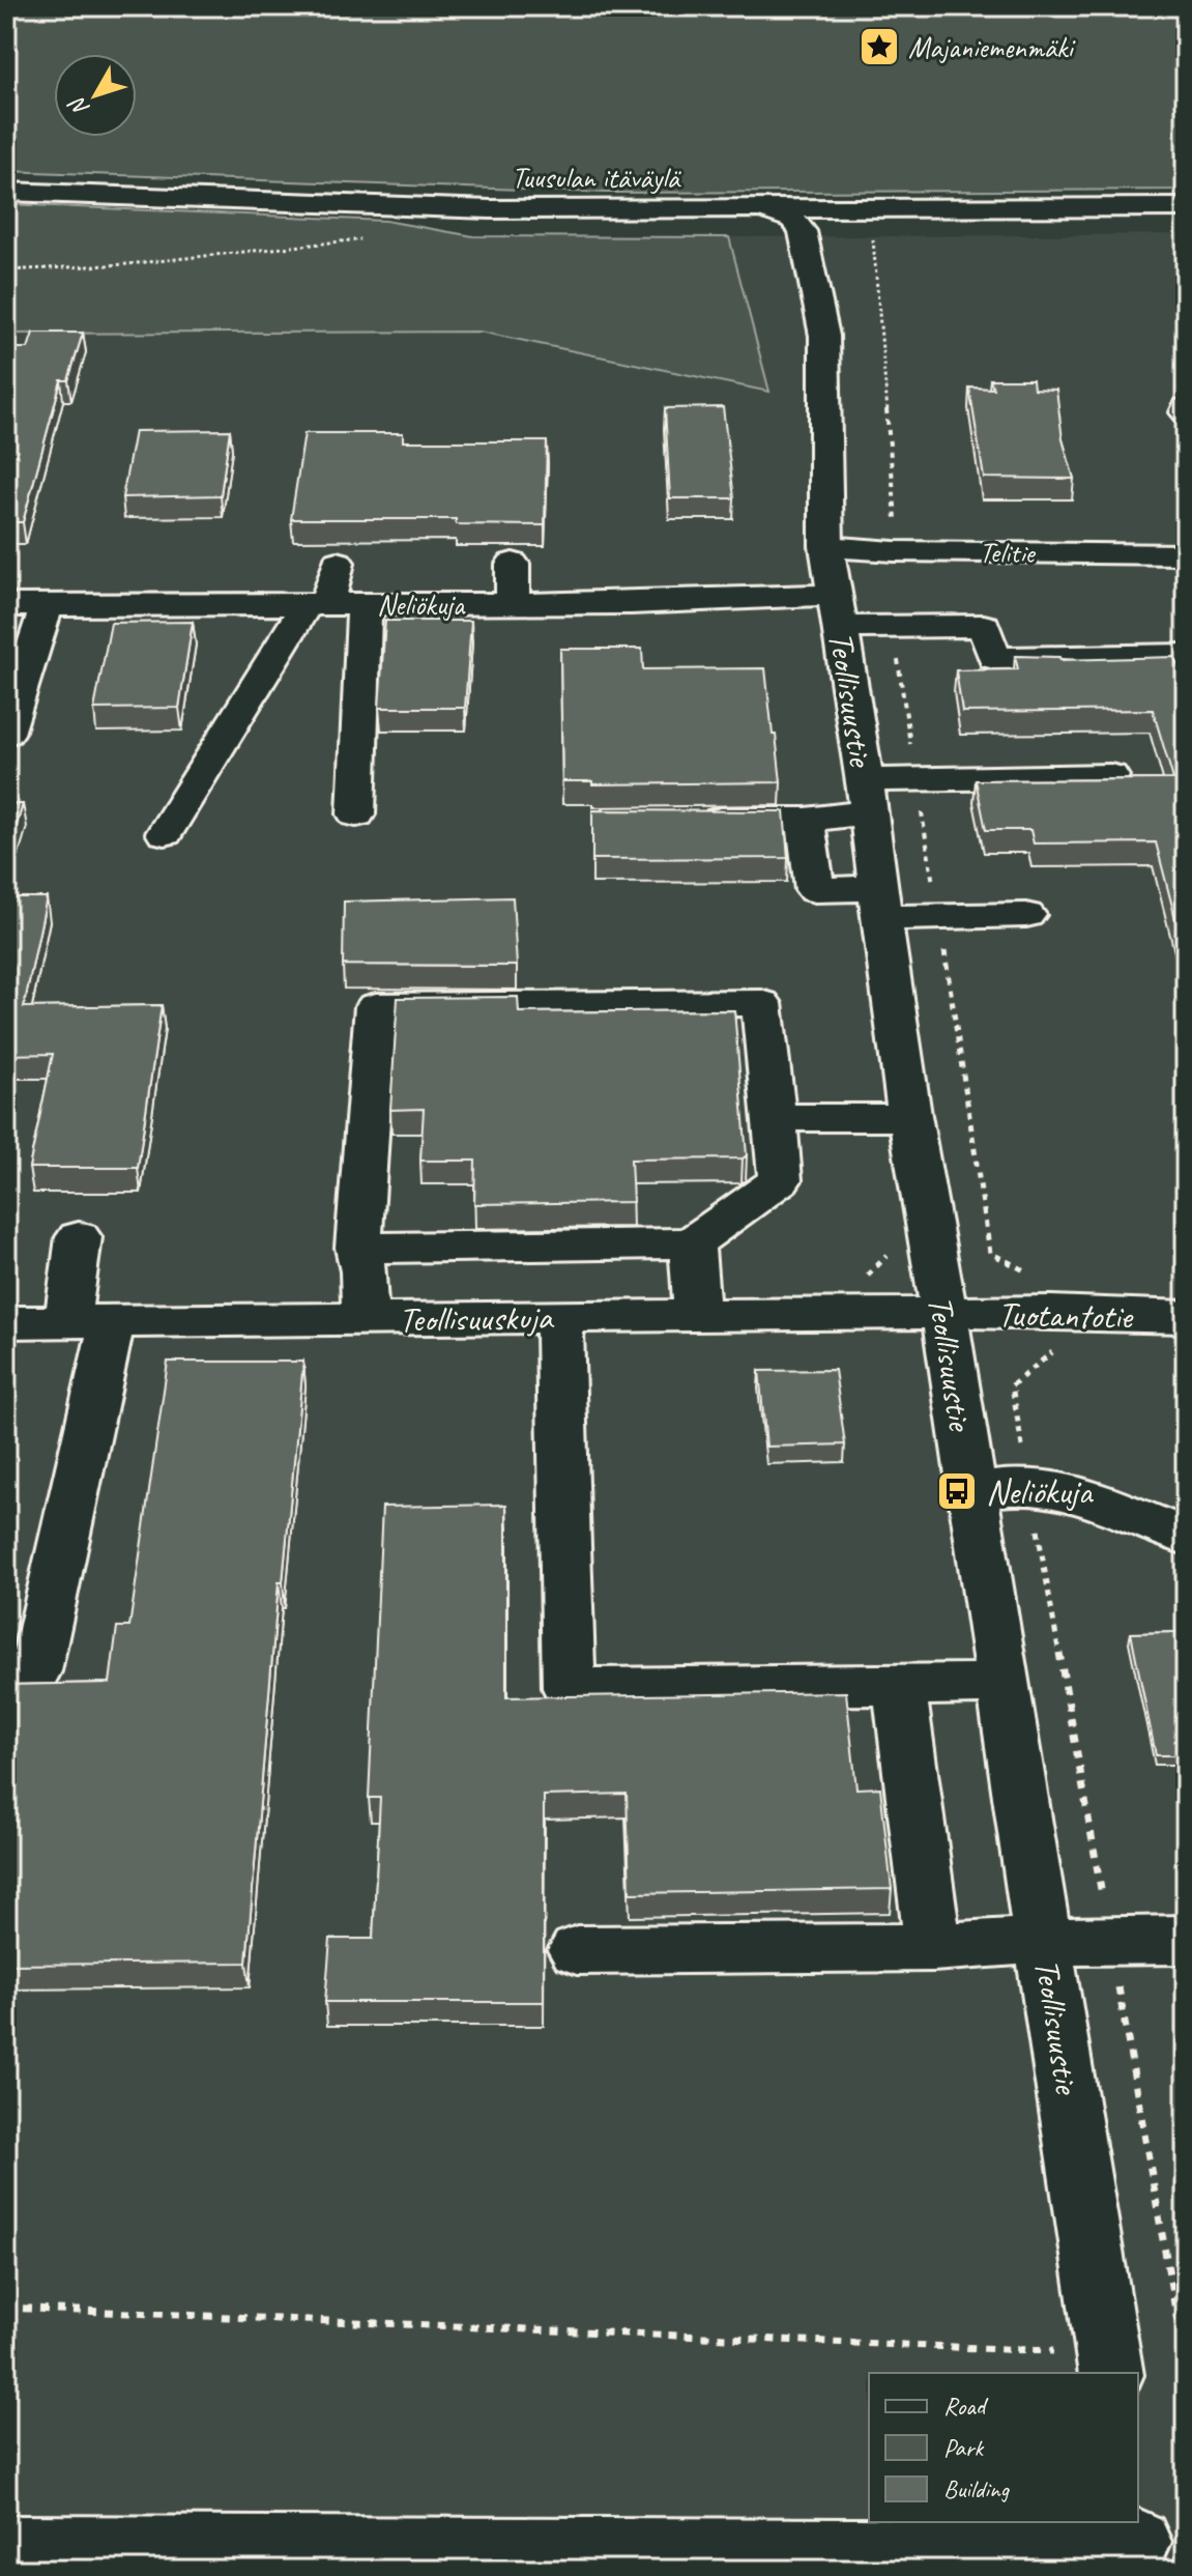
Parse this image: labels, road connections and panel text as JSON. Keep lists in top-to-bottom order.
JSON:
{
  "streets": {
    "street": [
      "Tuusulan itäväylä",
      "Telitie",
      "Neliökuja",
      "Teollisuustie",
      "Tuotantotie",
      "Teollisuuskuja"
    ]
  },
  "crossings": [
    ["Telitie", "Teollisuustie"],
    ["Neliökuja", "Teollisuustie"],
    ["Teollisuustie", "Tuotantotie"],
    ["Teollisuustie", "Teollisuuskuja"],
    ["Tuotantotie", "Teollisuuskuja"]
  ],
  "places": {
    "place": ["Majaniemenmäki"],
    "bus stop": ["Neliökuja"]
  },
  "legend": ["Road", "Park", "Building"],
  "north": "bottom left"
}
